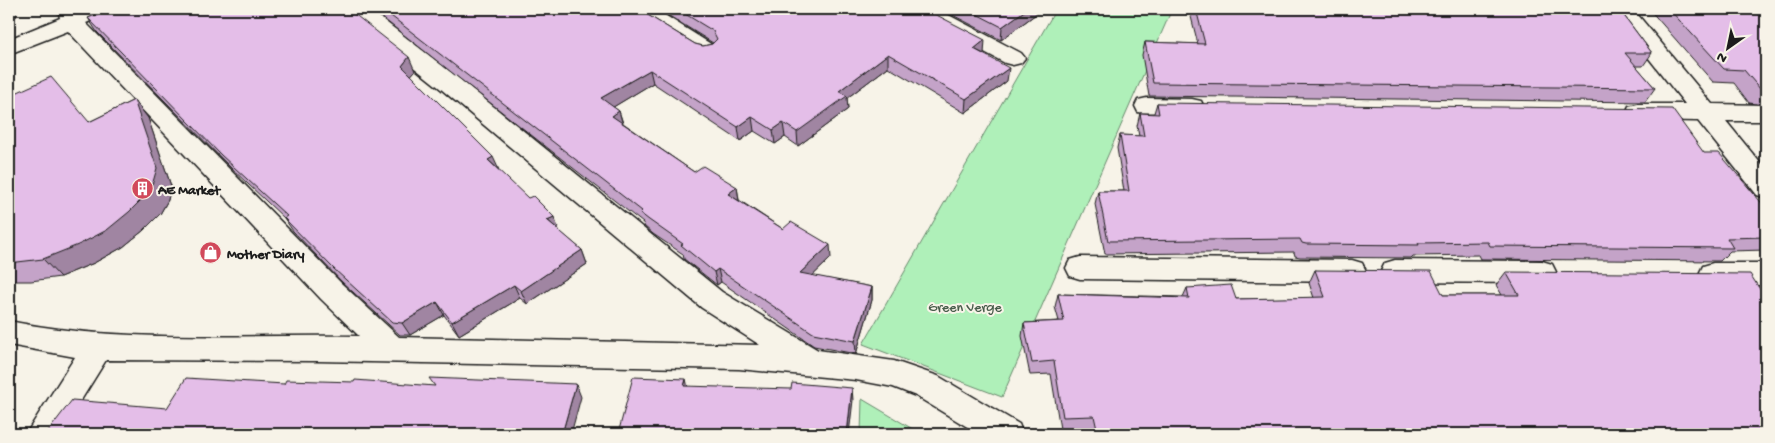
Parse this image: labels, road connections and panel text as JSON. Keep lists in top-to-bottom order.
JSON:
{
  "parks": ["Green Verge"],
  "places": {
    "building": ["AE Market"],
    "shop": ["Mother Diary"]
  },
  "north": "bottom left"
}
